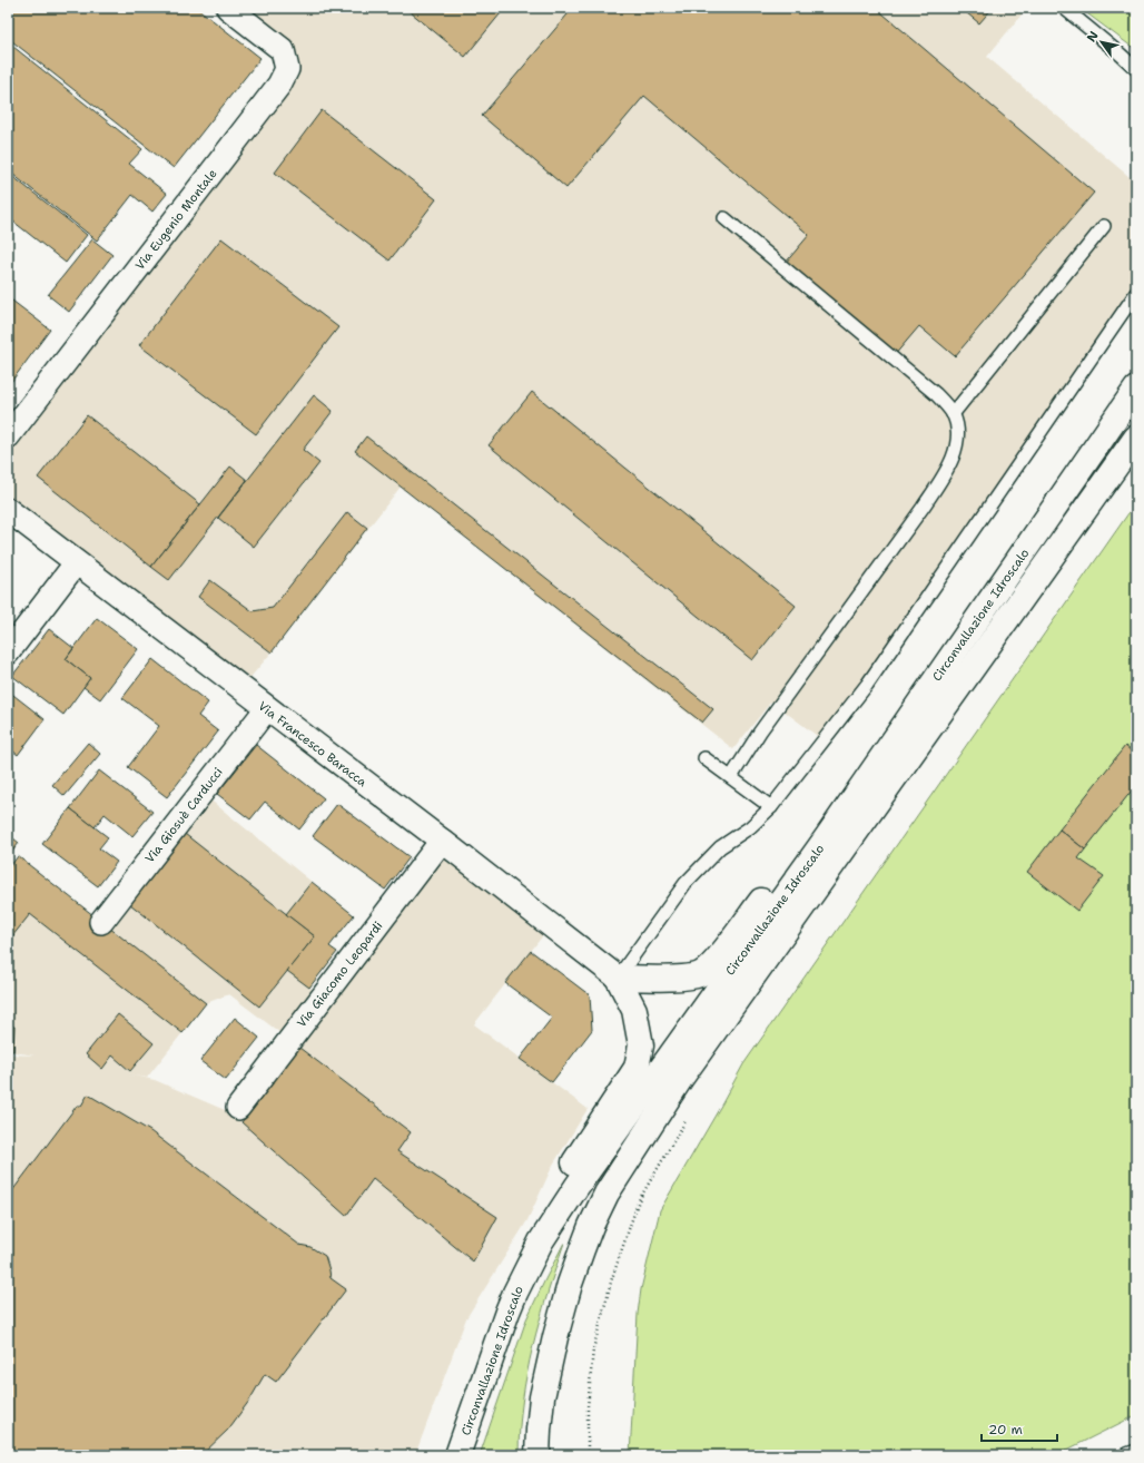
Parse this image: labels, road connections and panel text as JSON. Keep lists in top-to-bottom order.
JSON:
{
  "streets": {
    "main road": ["Circonvallazione Idroscalo"],
    "street": [
      "Via Eugenio Montale",
      "Via Francesco Baracca",
      "Via Giosuè Carducci",
      "Via Giacomo Leopardi"
    ]
  },
  "crossings": [
    ["Via Francesco Baracca", "Via Giosuè Carducci"],
    ["Via Francesco Baracca", "Via Giacomo Leopardi"]
  ],
  "scale_bar": "20 m",
  "north": "top left"
}
